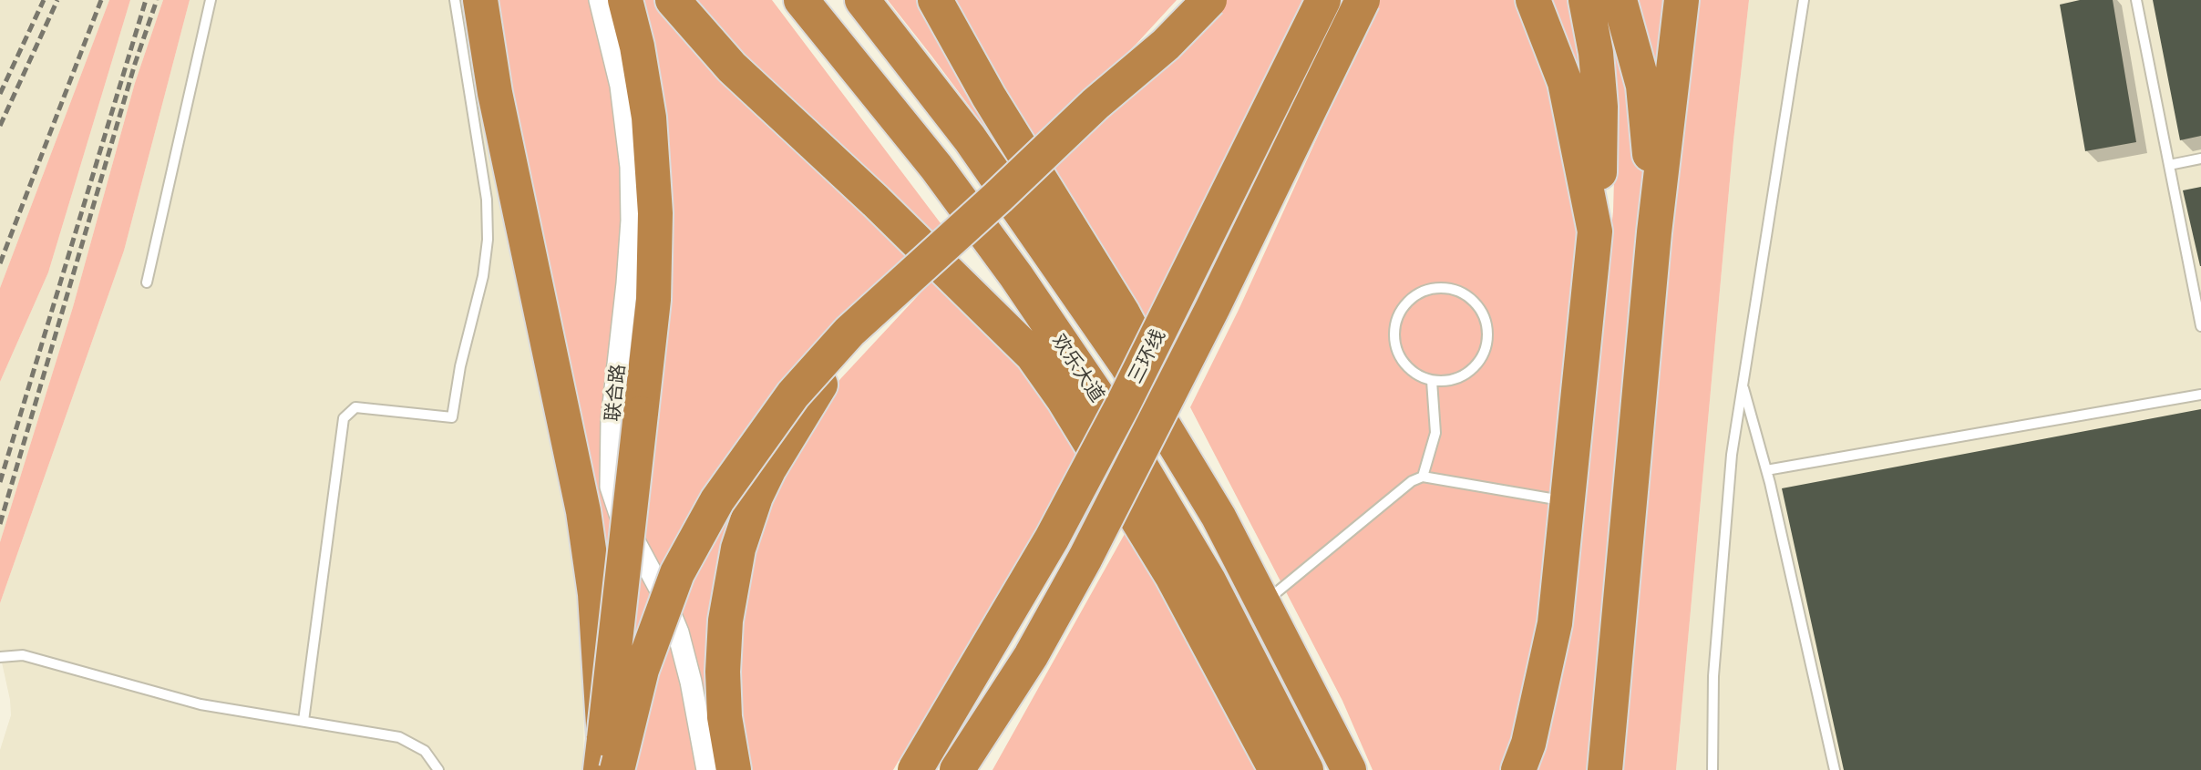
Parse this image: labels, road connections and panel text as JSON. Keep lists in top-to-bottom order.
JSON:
{
  "streets": {
    "highway": ["三环线", "欢乐大道"],
    "street": ["联合路"]
  }
}
